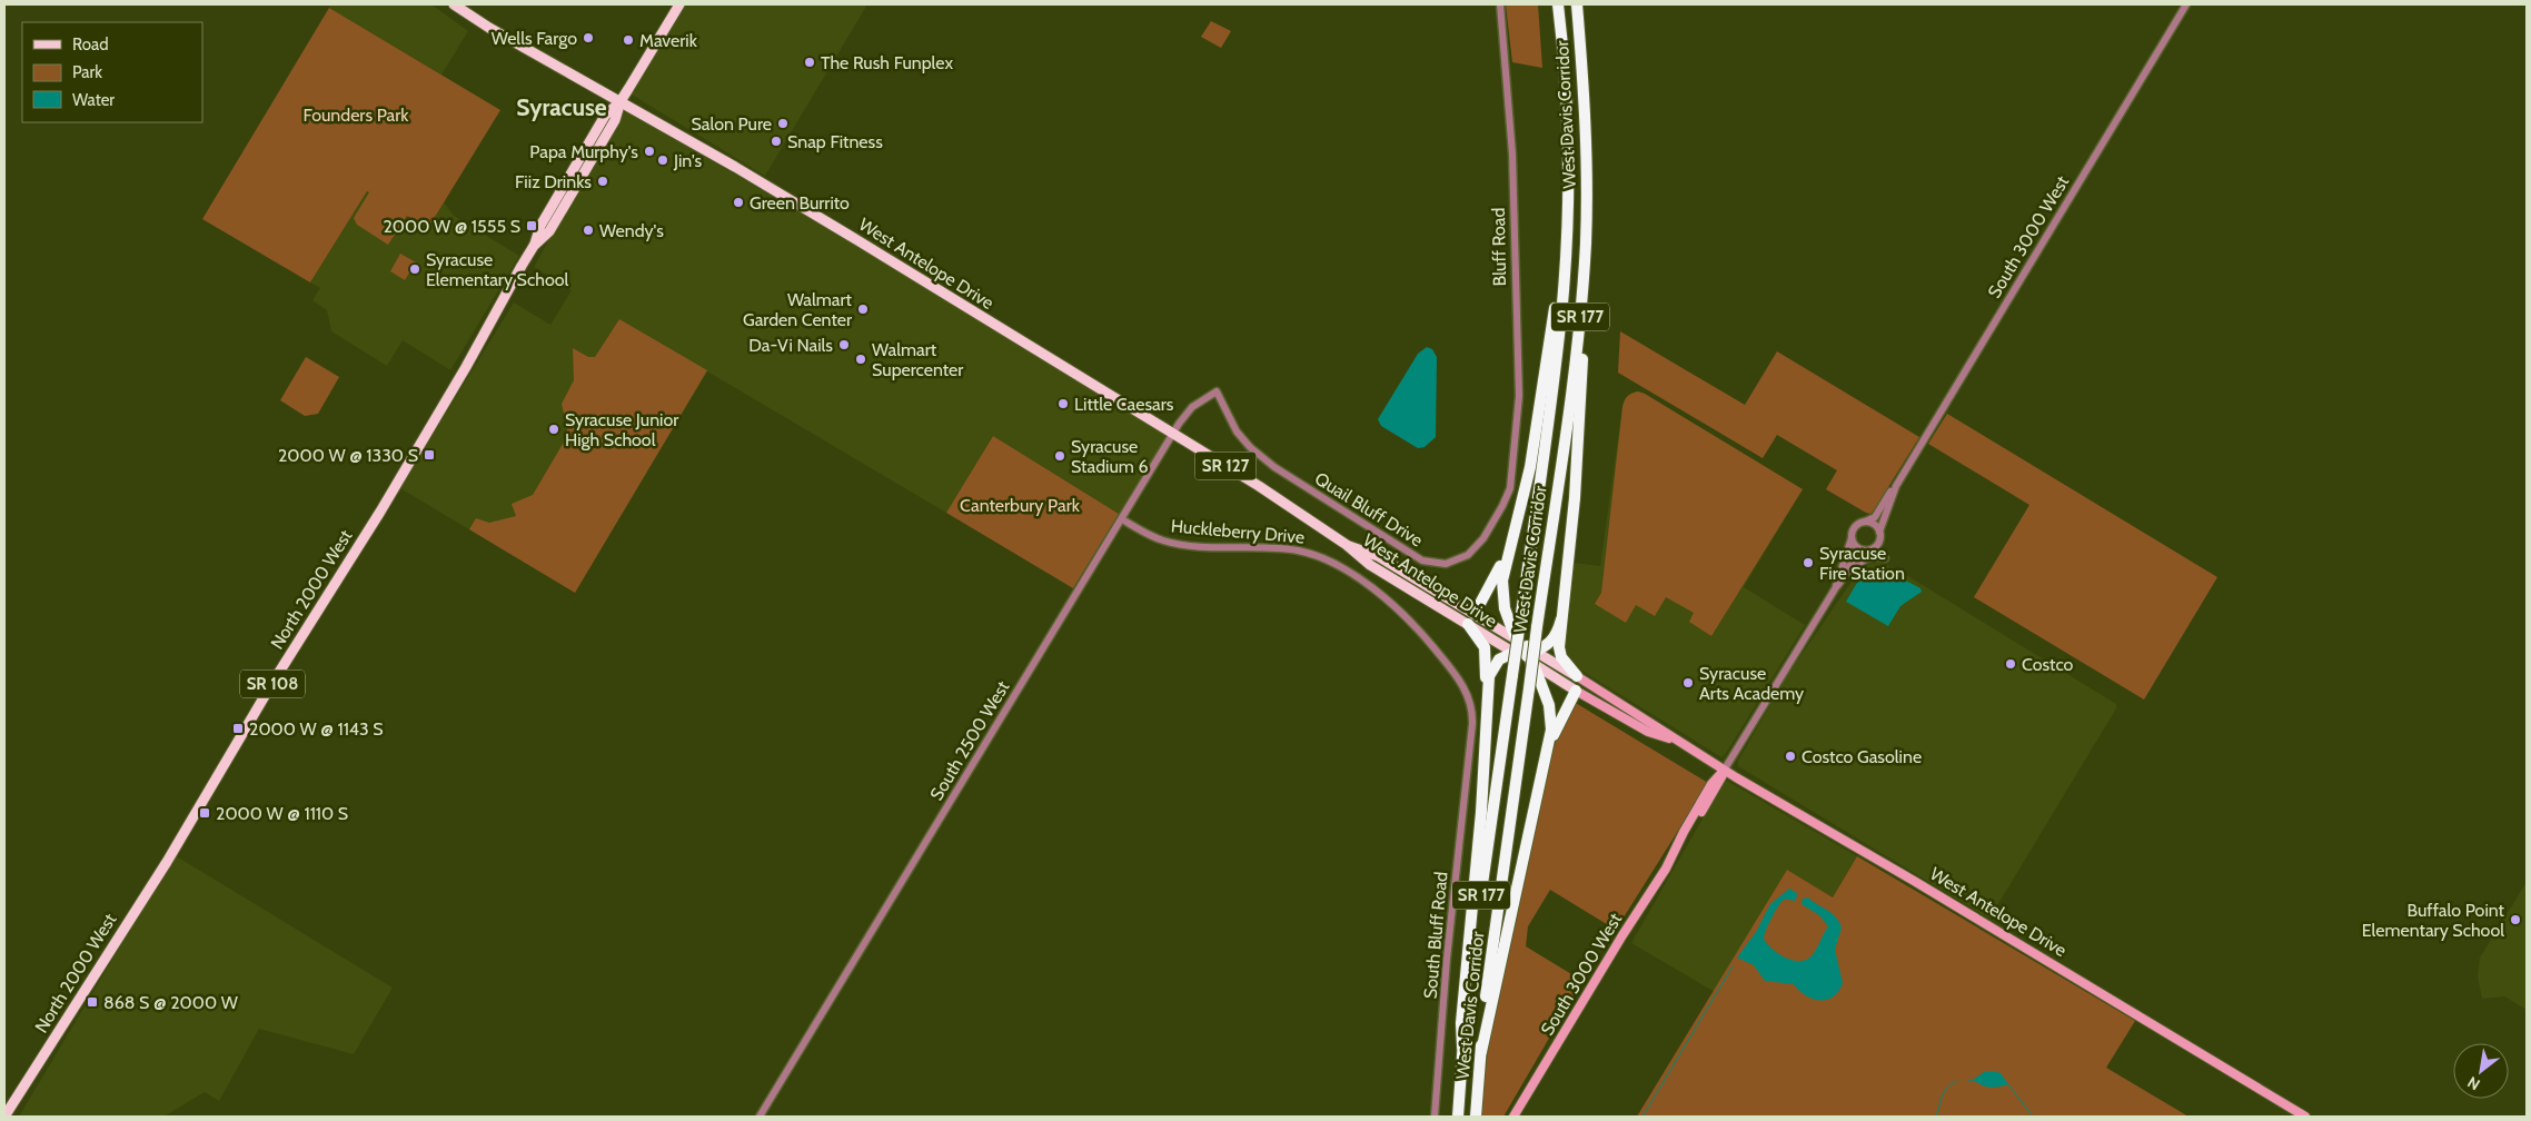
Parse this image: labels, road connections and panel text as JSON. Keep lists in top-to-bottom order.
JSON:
{
  "streets": {
    "highway": ["West Davis Corridor", "SR 177"],
    "main road": [
      "South 3000 West",
      "West Antelope Drive",
      "SR 127",
      "North 2000 West",
      "SR 108"
    ],
    "street": [
      "Bluff Road",
      "Quail Bluff Drive",
      "Huckleberry Drive",
      "South 2500 West",
      "South Bluff Road"
    ]
  },
  "crossings": [
    ["South 3000 West", "West Antelope Drive"],
    ["Bluff Road", "Quail Bluff Drive"],
    ["West Antelope Drive", "North 2000 West"],
    ["West Antelope Drive", "South 2500 West"],
    ["Quail Bluff Drive", "South 2500 West"],
    ["Huckleberry Drive", "South 2500 West"],
    ["Huckleberry Drive", "South Bluff Road"]
  ],
  "districts": ["Syracuse"],
  "parks": ["Founders Park", "Canterbury Park"],
  "places": {
    "other": [
      "Wells Fargo",
      "Maverik",
      "The Rush Funplex",
      "Salon Pure",
      "Snap Fitness",
      "Papa Murphy's",
      "Jin's",
      "Fiiz Drinks",
      "Green Burrito",
      "Wendy's",
      "Syracuse Elementary School",
      "Walmart Garden Center",
      "Da-Vi Nails",
      "Walmart Supercenter",
      "Little Caesars",
      "Syracuse Junior High School",
      "Syracuse Stadium 6",
      "Syracuse Fire Station",
      "Costco",
      "Syracuse Arts Academy",
      "Costco Gasoline",
      "Buffalo Point Elementary School"
    ],
    "transit": [
      "2000 W @ 1555 S",
      "2000 W @ 1330 S",
      "2000 W @ 1143 S",
      "2000 W @ 1110 S",
      "868 S @ 2000 W"
    ]
  },
  "legend": ["Road", "Park", "Water"],
  "north": "bottom left"
}
